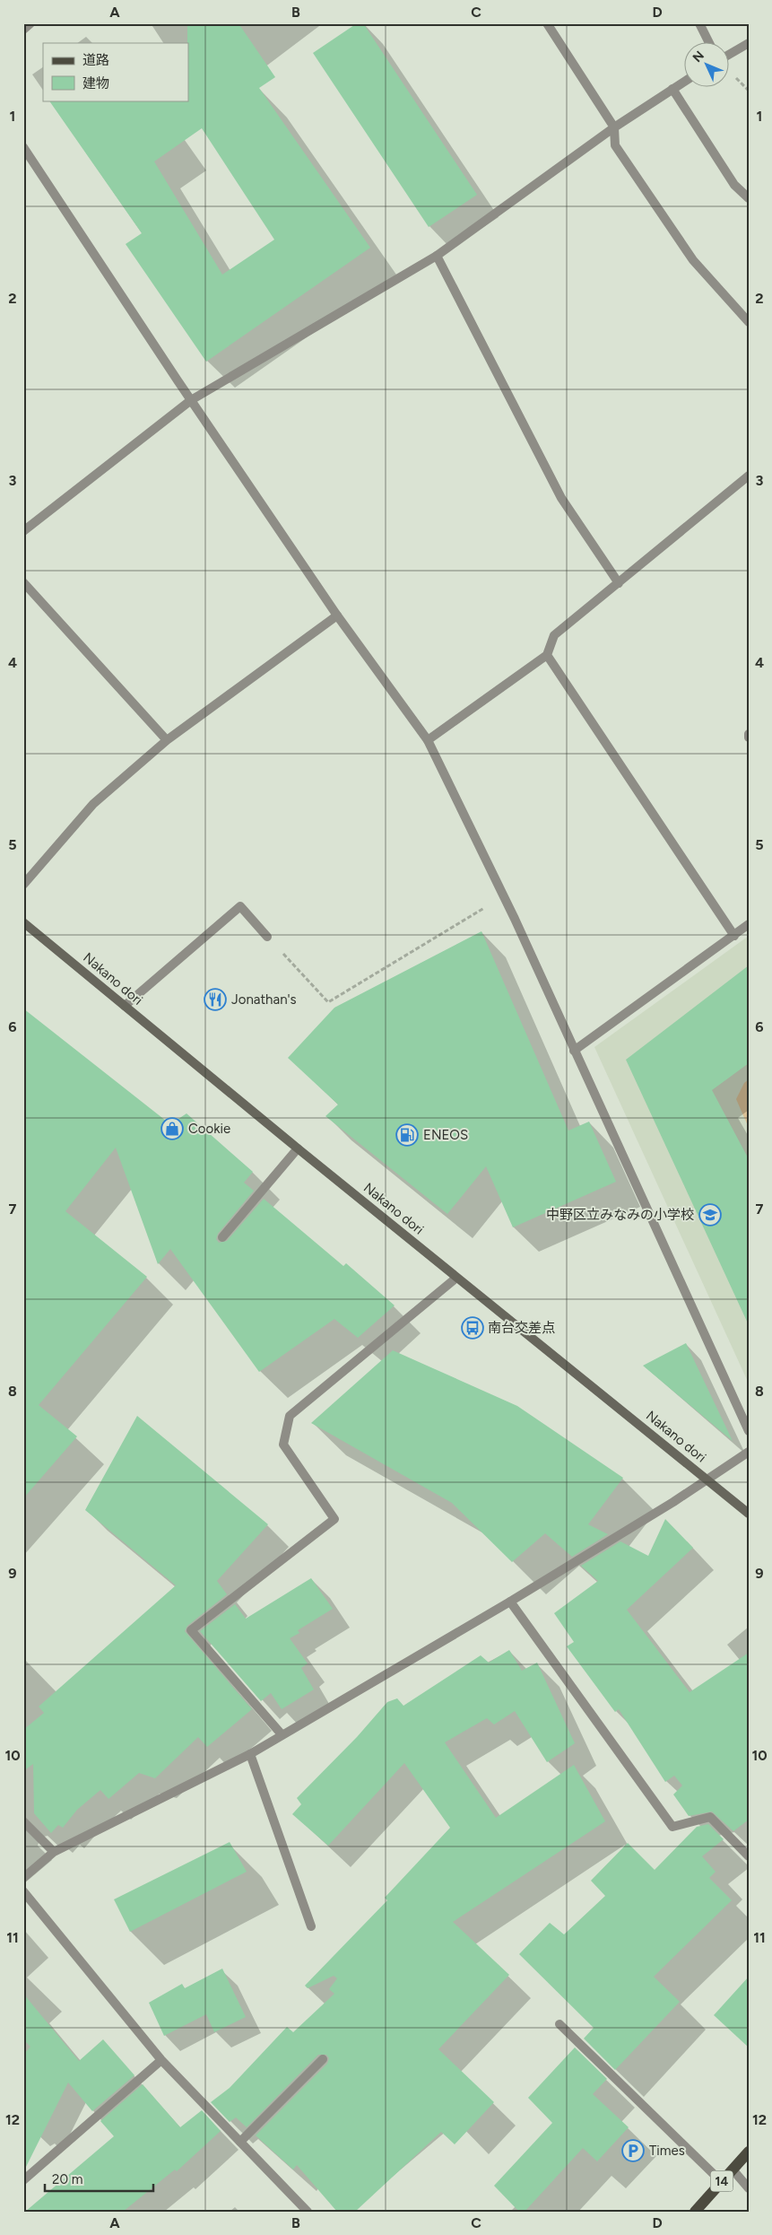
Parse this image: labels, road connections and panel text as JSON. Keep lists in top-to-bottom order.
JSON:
{
  "streets": {
    "main road": ["Nakano dori", "14"]
  },
  "places": {
    "restaurant": ["Jonathan's"],
    "shop": ["Cookie"],
    "fuel station": ["ENEOS"],
    "school or university": ["中野区立みなみの小学校"],
    "bus stop": ["南台交差点"],
    "parking": ["Times"]
  },
  "legend": ["道路", "建物"],
  "scale_bar": "20 m",
  "north": "top left",
  "grid": {
    "columns": [
      "A",
      "B",
      "C",
      "D"
    ],
    "rows": [
      "1",
      "2",
      "3",
      "4",
      "5",
      "6",
      "7",
      "8",
      "9",
      "10",
      "11",
      "12"
    ]
  }
}
